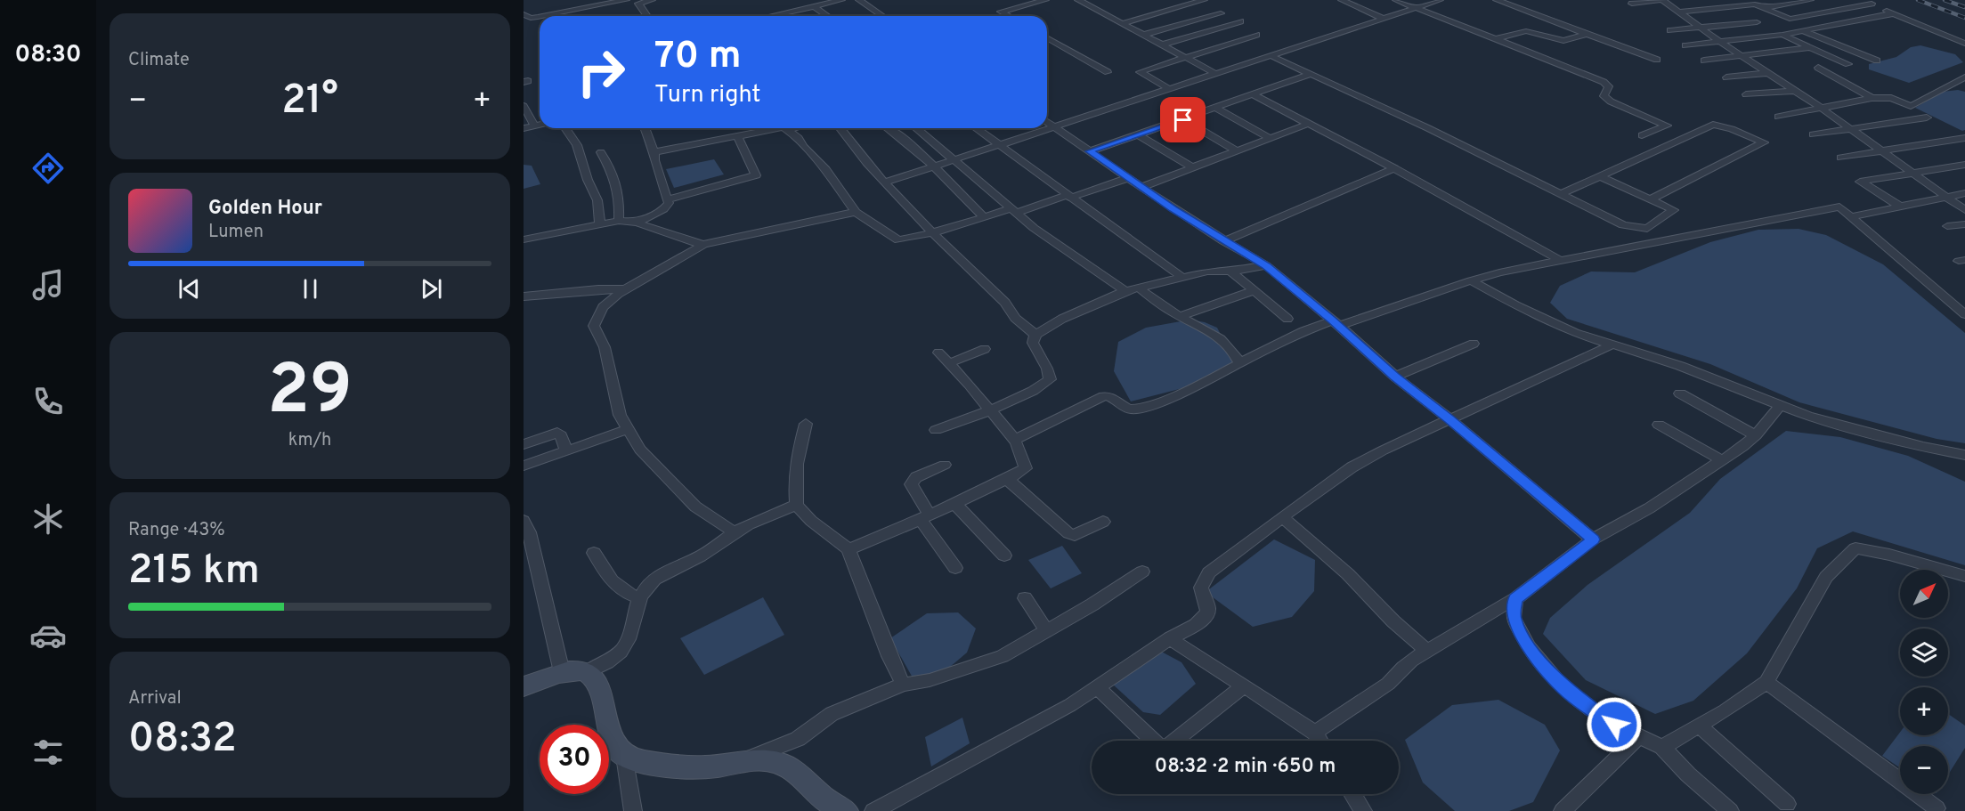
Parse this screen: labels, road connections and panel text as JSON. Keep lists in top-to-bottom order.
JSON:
{
  "north": "top right",
  "page": {
    "tabs": "08:30",
    "tile": [
      "Climate",
      ["29", "km/h"],
      ["Range · 43%", "215 km"],
      ["Arrival", "08:32"]
    ],
    "turn": ["70 m", "Turn right"],
    "heat": ["−", "21°", "+"],
    "song": ["Golden Hour", "Lumen"],
    "map_buttons": ["+", "−"],
    "limit": "30",
    "trip": "08:32 · 2 min · 650 m"
  }
}
